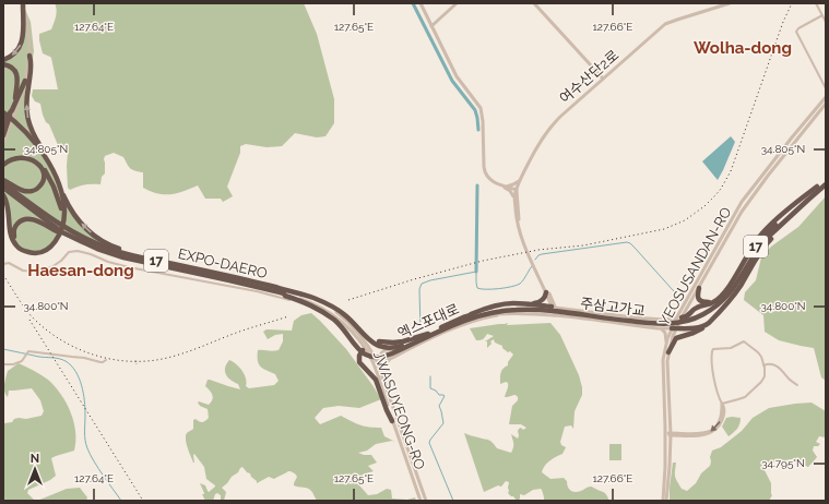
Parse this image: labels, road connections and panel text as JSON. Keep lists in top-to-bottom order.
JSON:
{
  "streets": {
    "highway": [
      "17",
      "EXPO-DAERO",
      "주삼고가교",
      "엑스포대로"
    ],
    "street": ["여수산단2로", "YEOSUSANDAN-RO", "JWASUYEONG-RO"]
  },
  "crossings": [
    ["17", "주삼고가교"],
    ["17", "엑스포대로"],
    ["EXPO-DAERO", "엑스포대로"],
    ["EXPO-DAERO", "JWASUYEONG-RO"],
    ["주삼고가교", "엑스포대로"],
    ["엑스포대로", "JWASUYEONG-RO"]
  ],
  "districts": ["Wolha-dong", "Haesan-dong"],
  "north": "top",
  "coordinates": [
    "127.64°E",
    "127.65°E",
    "127.66°E",
    "34.805°N",
    "34.800°N",
    "34.795°N"
  ]
}
